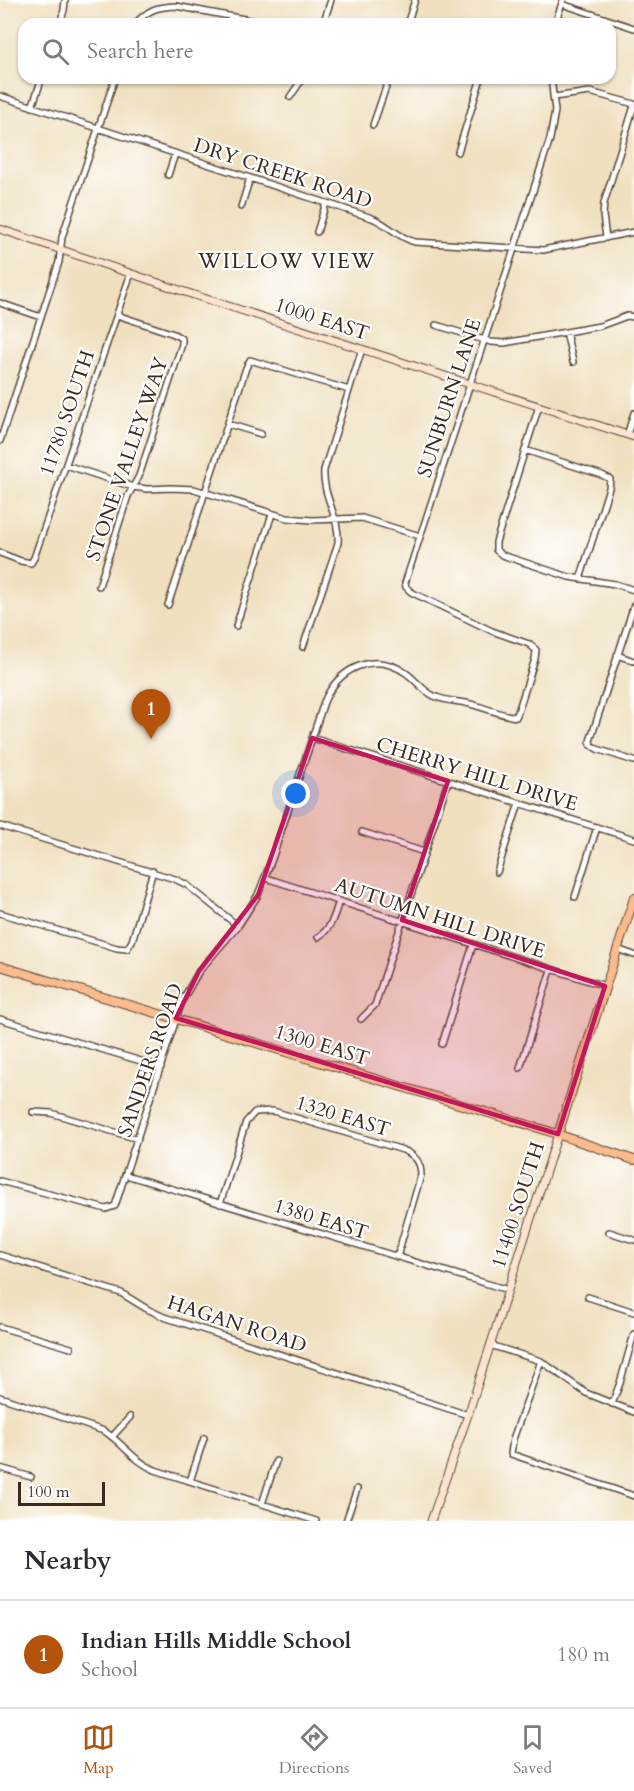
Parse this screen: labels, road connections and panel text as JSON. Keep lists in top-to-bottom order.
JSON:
{
  "streets": {
    "main road": ["1300 EAST", "11400 SOUTH"],
    "street": [
      "DRY CREEK ROAD",
      "1000 EAST",
      "SUNBURN LANE",
      "11780 SOUTH",
      "STONE VALLEY WAY",
      "CHERRY HILL DRIVE",
      "AUTUMN HILL DRIVE",
      "SANDERS ROAD",
      "1320 EAST",
      "1380 EAST",
      "HAGAN ROAD"
    ]
  },
  "crossings": [
    ["DRY CREEK ROAD", "SUNBURN LANE"],
    ["1000 EAST", "SUNBURN LANE"],
    ["1000 EAST", "11780 SOUTH"],
    ["SUNBURN LANE", "SANDERS ROAD"],
    ["11780 SOUTH", "STONE VALLEY WAY"],
    ["CHERRY HILL DRIVE", "SANDERS ROAD"],
    ["AUTUMN HILL DRIVE", "SANDERS ROAD"],
    ["AUTUMN HILL DRIVE", "11400 SOUTH"],
    ["1300 EAST", "SANDERS ROAD"],
    ["1300 EAST", "11400 SOUTH"],
    ["SANDERS ROAD", "1380 EAST"],
    ["1320 EAST", "1380 EAST"],
    ["11400 SOUTH", "1380 EAST"],
    ["11400 SOUTH", "HAGAN ROAD"]
  ],
  "districts": ["WILLOW VIEW"],
  "scale_bar": "100 m",
  "page": {
    "search": "Search here",
    "pins": "1",
    "scale": "100 m",
    "heading": "Nearby",
    "list": [
      {
        "mark": "1",
        "name": "Indian Hills Middle School",
        "note": "School",
        "value": "180 m"
      }
    ],
    "nav": ["Map", "Directions", "Saved"]
  }
}
